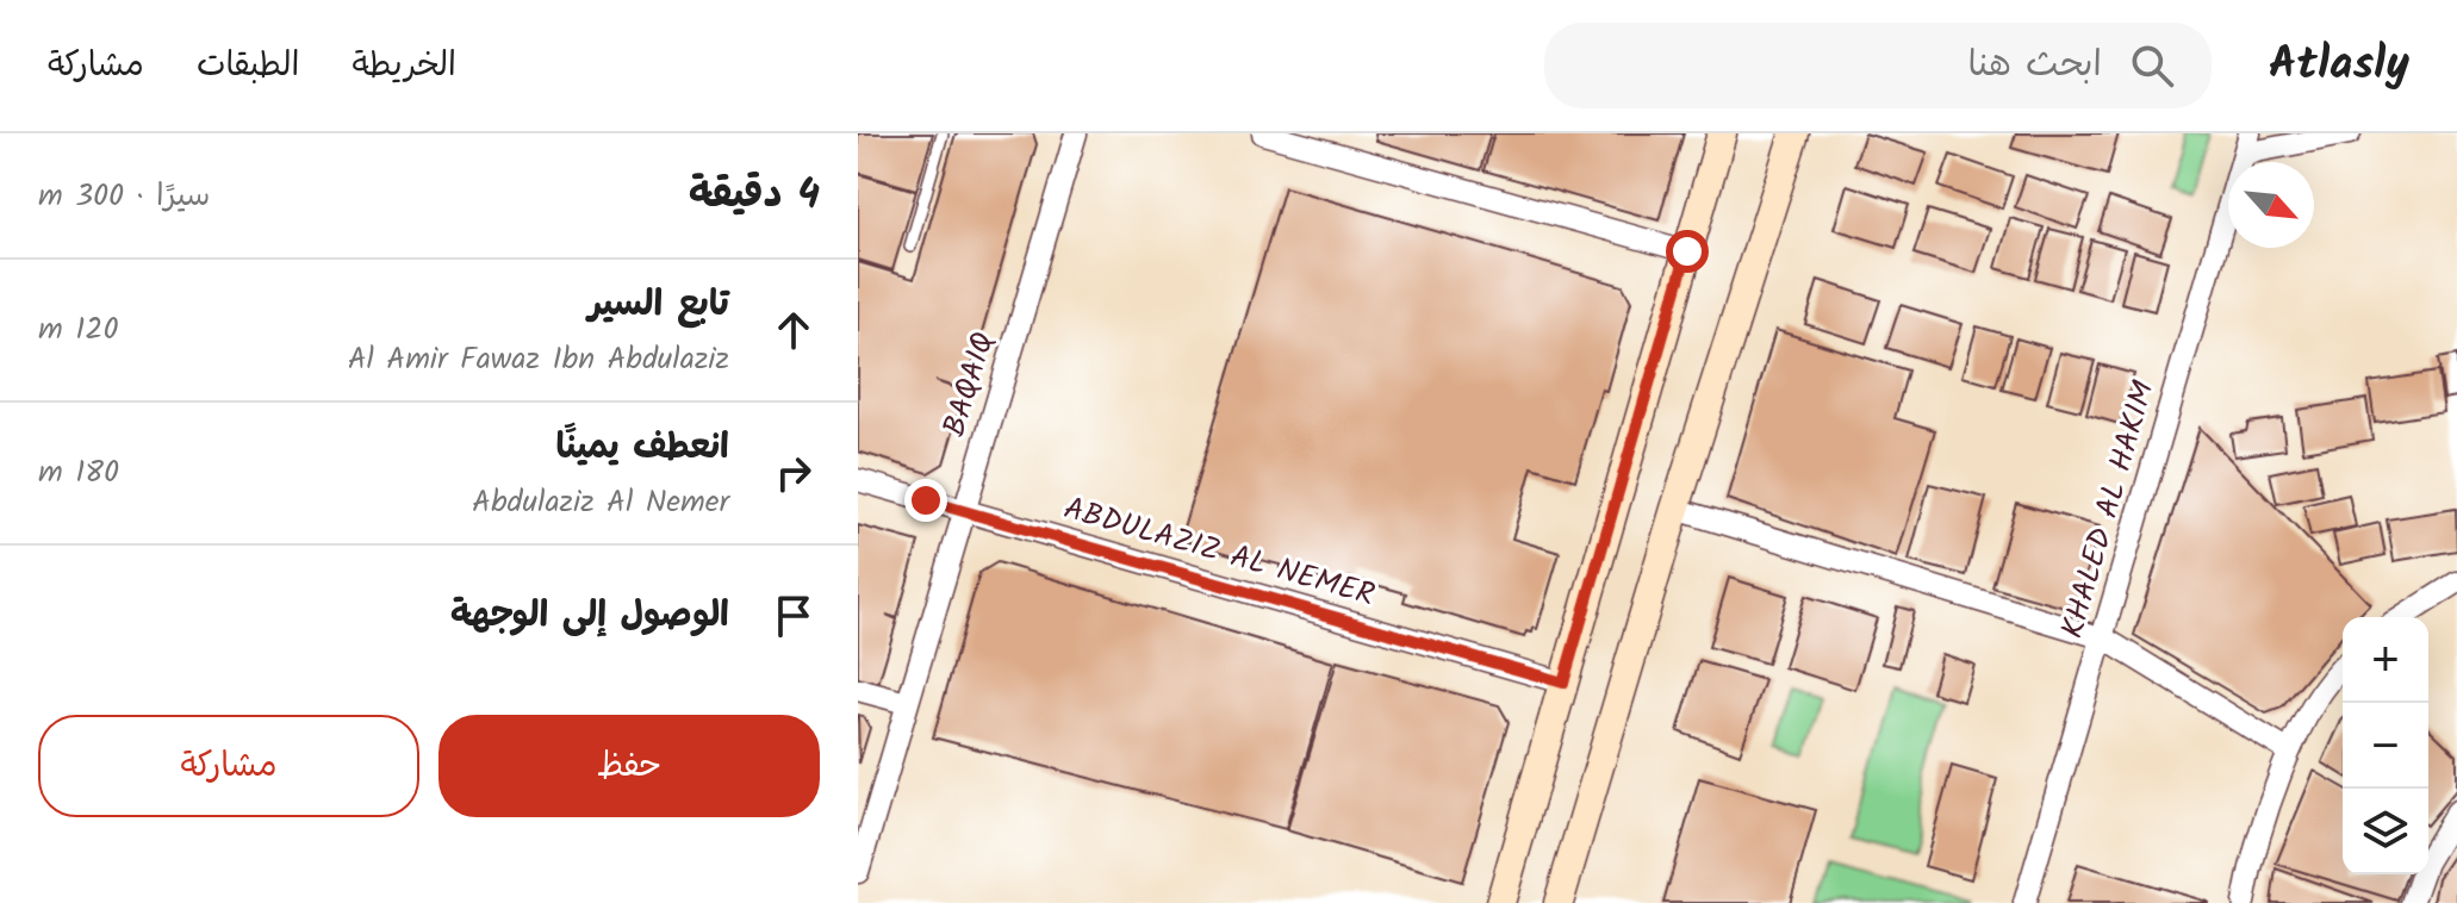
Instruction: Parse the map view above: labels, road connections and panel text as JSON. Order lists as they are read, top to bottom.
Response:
{
  "streets": {
    "street": ["BAQAIQ", "KHALED AL HAKIM", "ABDULAZIZ AL NEMER"]
  },
  "crossings": [
    ["BAQAIQ", "ABDULAZIZ AL NEMER"]
  ],
  "north": "bottom right",
  "page": {
    "header": "Atlasly",
    "search": "ابحث هنا",
    "nav": ["الخريطة", "الطبقات", "مشاركة"],
    "heading": ["4 دقيقة", "سيرًا · 300 m"],
    "list": [
      ["تابع السير", "Al Amir Fawaz Ibn Abdulaziz", "120 m"],
      ["انعطف يمينًا", "Abdulaziz Al Nemer", "180 m"],
      "الوصول إلى الوجهة"
    ],
    "map_buttons": ["+", "−"],
    "buttons": ["حفظ", "مشاركة"]
  }
}
